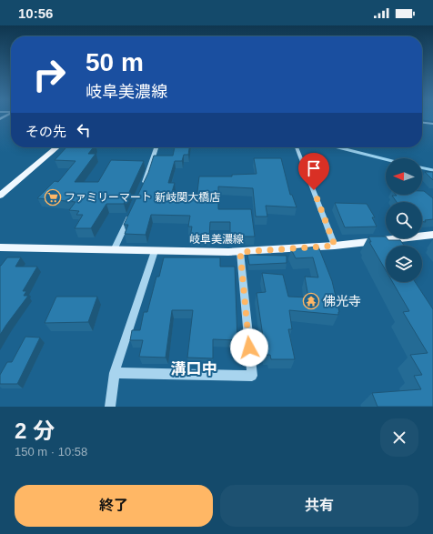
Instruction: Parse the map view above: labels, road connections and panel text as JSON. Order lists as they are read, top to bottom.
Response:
{
  "streets": {
    "main road": ["岐阜美濃線"]
  },
  "districts": ["溝口中"],
  "places": {
    "supermarket": ["ファミリーマート 新岐関大橋店"],
    "temple": ["佛光寺"]
  },
  "north": "left",
  "page": {
    "status": "10:56",
    "turn": ["50 m", "岐阜美濃線"],
    "then": "その先",
    "heading": ["2 分", "150 m · 10:58"],
    "buttons": ["終了", "共有"]
  }
}
